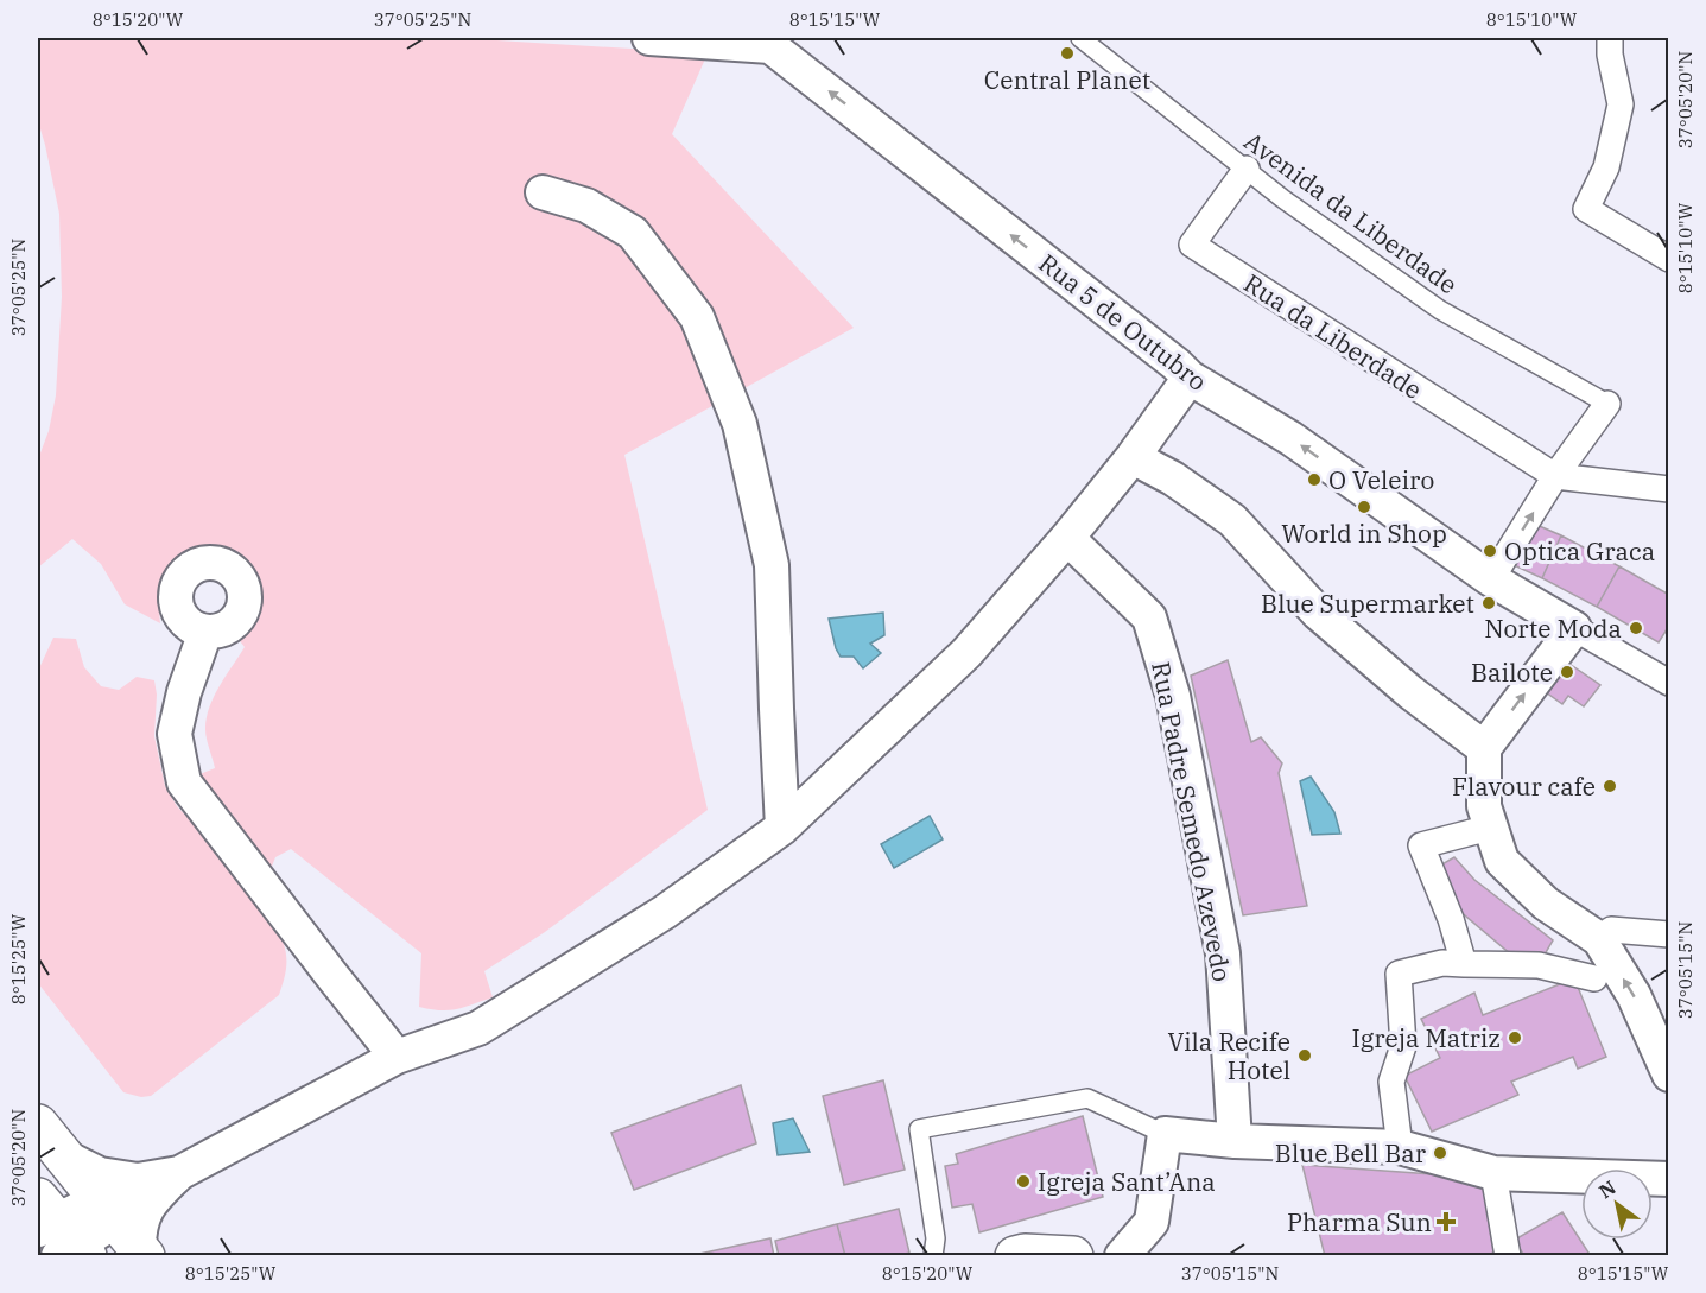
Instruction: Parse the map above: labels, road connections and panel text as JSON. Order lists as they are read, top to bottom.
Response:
{
  "streets": {
    "street": ["Rua 5 de Outubro", "Rua da Liberdade", "Rua Padre Semedo Azevedo"],
    "lane": ["Avenida da Liberdade"]
  },
  "crossings": [
    ["Avenida da Liberdade", "Rua da Liberdade"]
  ],
  "places": {
    "other": [
      "Central Planet",
      "O Veleiro",
      "World in Shop",
      "Optica Graca",
      "Blue Supermarket",
      "Norte Moda",
      "Bailote",
      "Flavour cafe",
      "Igreja Matriz",
      "Vila Recife Hotel",
      "Blue Bell Bar",
      "Igreja Sant’Ana"
    ],
    "health": ["Pharma Sun"]
  },
  "north": "top left",
  "coordinates": [
    "8°15'20\"W",
    "37°05'25\"N",
    "8°15'15\"W",
    "8°15'10\"W",
    "37°05'20\"N",
    "8°15'25\"W",
    "37°05'15\"N"
  ]
}
